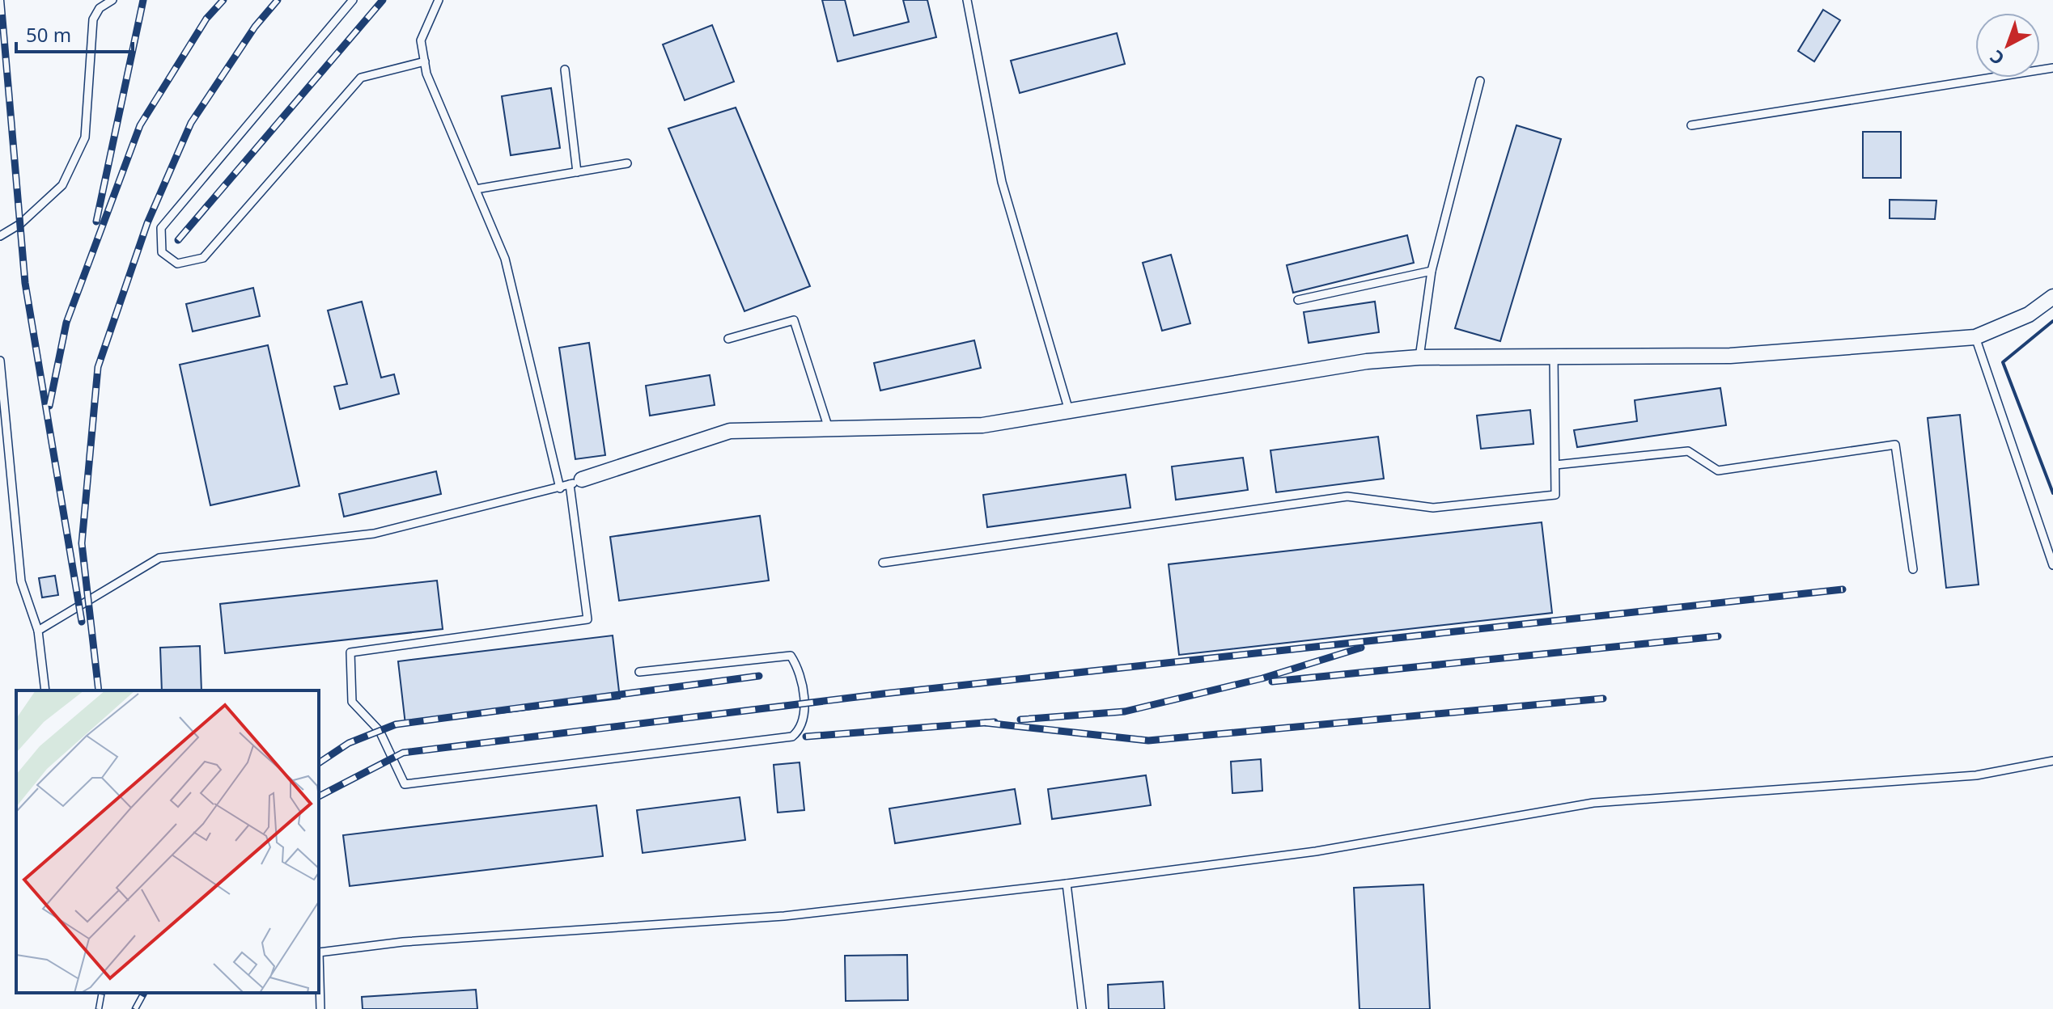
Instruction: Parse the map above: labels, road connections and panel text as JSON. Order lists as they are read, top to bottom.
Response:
{
  "scale_bar": "50 m",
  "north": "bottom left"
}
